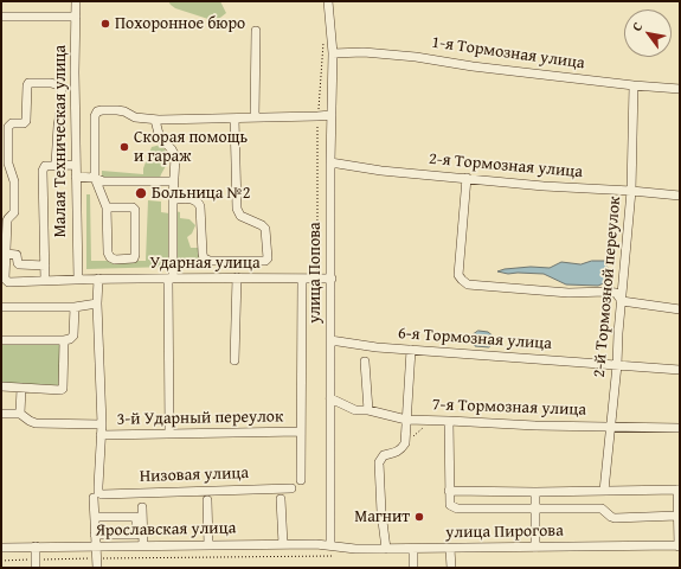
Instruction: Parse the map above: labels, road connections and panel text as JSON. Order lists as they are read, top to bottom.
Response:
{
  "streets": {
    "street": [
      "1-я Тормозная улица",
      "Малая Техническая улица",
      "2-я Тормозная улица",
      "Ударная улица",
      "улица Попова",
      "2-й Тормозной переулок",
      "6-я Тормозная улица",
      "7-я Тормозная улица",
      "3-й Ударный переулок",
      "Низовая улица",
      "Ярославская улица",
      "улица Пирогова"
    ]
  },
  "crossings": [
    ["1-я Тормозная улица", "улица Попова"],
    ["1-я Тормозная улица", "2-й Тормозной переулок"],
    ["Малая Техническая улица", "Ударная улица"],
    ["2-я Тормозная улица", "улица Попова"],
    ["2-я Тормозная улица", "2-й Тормозной переулок"],
    ["Ударная улица", "улица Попова"],
    ["улица Попова", "6-я Тормозная улица"],
    ["улица Попова", "7-я Тормозная улица"],
    ["улица Попова", "3-й Ударный переулок"],
    ["улица Попова", "Ярославская улица"],
    ["улица Попова", "улица Пирогова"],
    ["2-й Тормозной переулок", "6-я Тормозная улица"],
    ["2-й Тормозной переулок", "7-я Тормозная улица"],
    ["Ярославская улица", "улица Пирогова"]
  ],
  "places": [
    "Похоронное бюро",
    "Скорая помощь и гараж",
    "Больница №2",
    "Магнит"
  ],
  "north": "top left"
}
